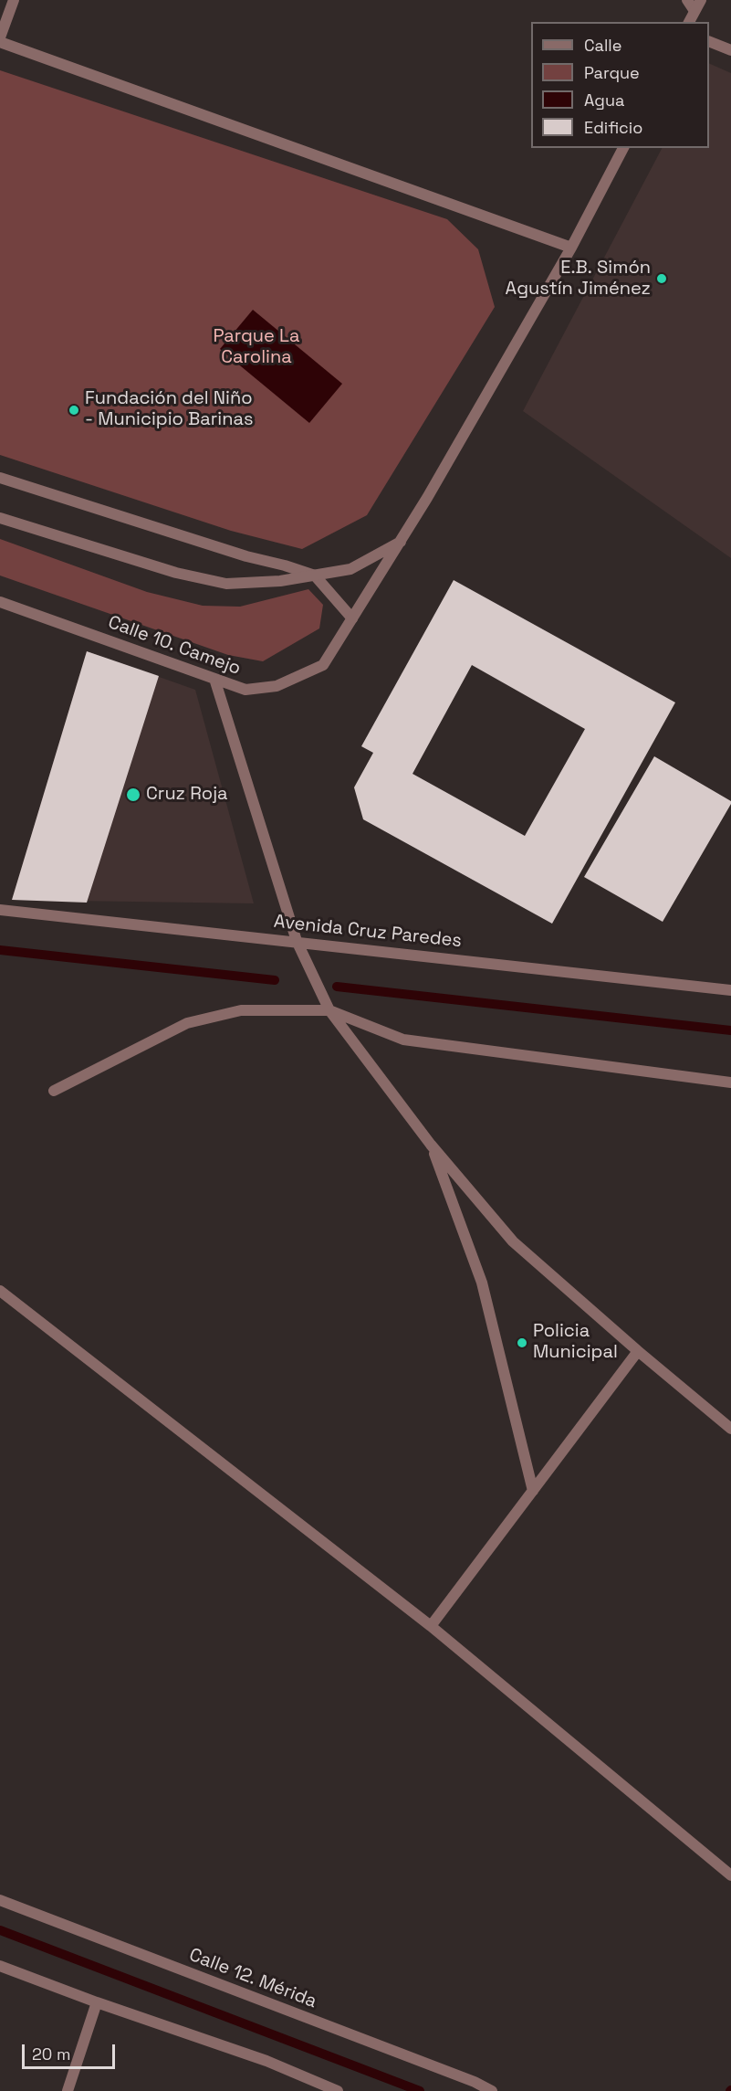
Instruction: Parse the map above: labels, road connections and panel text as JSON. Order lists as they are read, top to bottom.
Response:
{
  "streets": {
    "street": ["Calle 10. Camejo", "Avenida Cruz Paredes", "Calle 12. Mérida"]
  },
  "parks": ["Parque La Carolina"],
  "places": [
    "E.B. Simón Agustín Jiménez",
    "Fundación del Niño - Municipio Barinas",
    "Cruz Roja",
    "Policia Municipal"
  ],
  "legend": [
    "Calle",
    "Parque",
    "Agua",
    "Edificio"
  ],
  "scale_bar": "20 m"
}
